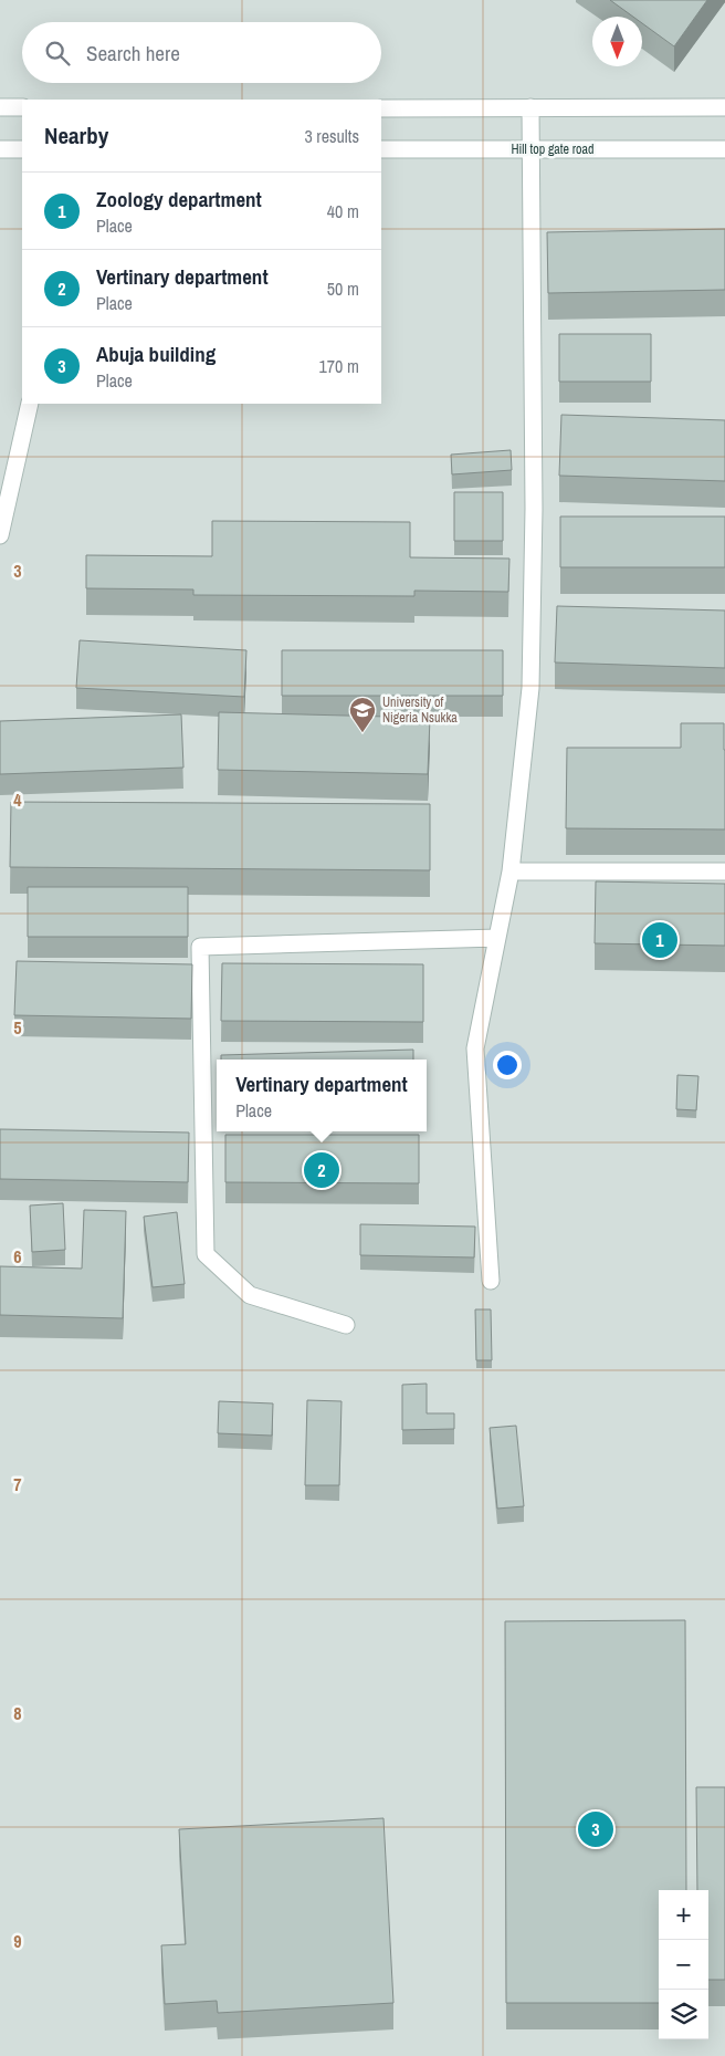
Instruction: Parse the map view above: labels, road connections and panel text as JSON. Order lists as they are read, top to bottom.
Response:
{
  "streets": {
    "street": ["Hill top gate road"]
  },
  "places": {
    "school or university": ["University of Nigeria Nsukka"]
  },
  "north": "bottom",
  "page": {
    "search": "Search here",
    "heading": ["Nearby", "3 results"],
    "list": [
      {
        "mark": "1",
        "name": "Zoology department",
        "note": "Place",
        "value": "40 m"
      },
      {
        "mark": "2",
        "name": "Vertinary department",
        "note": "Place",
        "value": "50 m"
      },
      {
        "mark": "3",
        "name": "Abuja building",
        "note": "Place",
        "value": "170 m"
      }
    ],
    "pins": ["1", "2", "3"],
    "popup": ["Vertinary department", "Place"],
    "map_buttons": ["+", "−"]
  },
  "grid": {
    "rows": [
      "3",
      "4",
      "5",
      "6",
      "7",
      "8",
      "9"
    ]
  }
}
